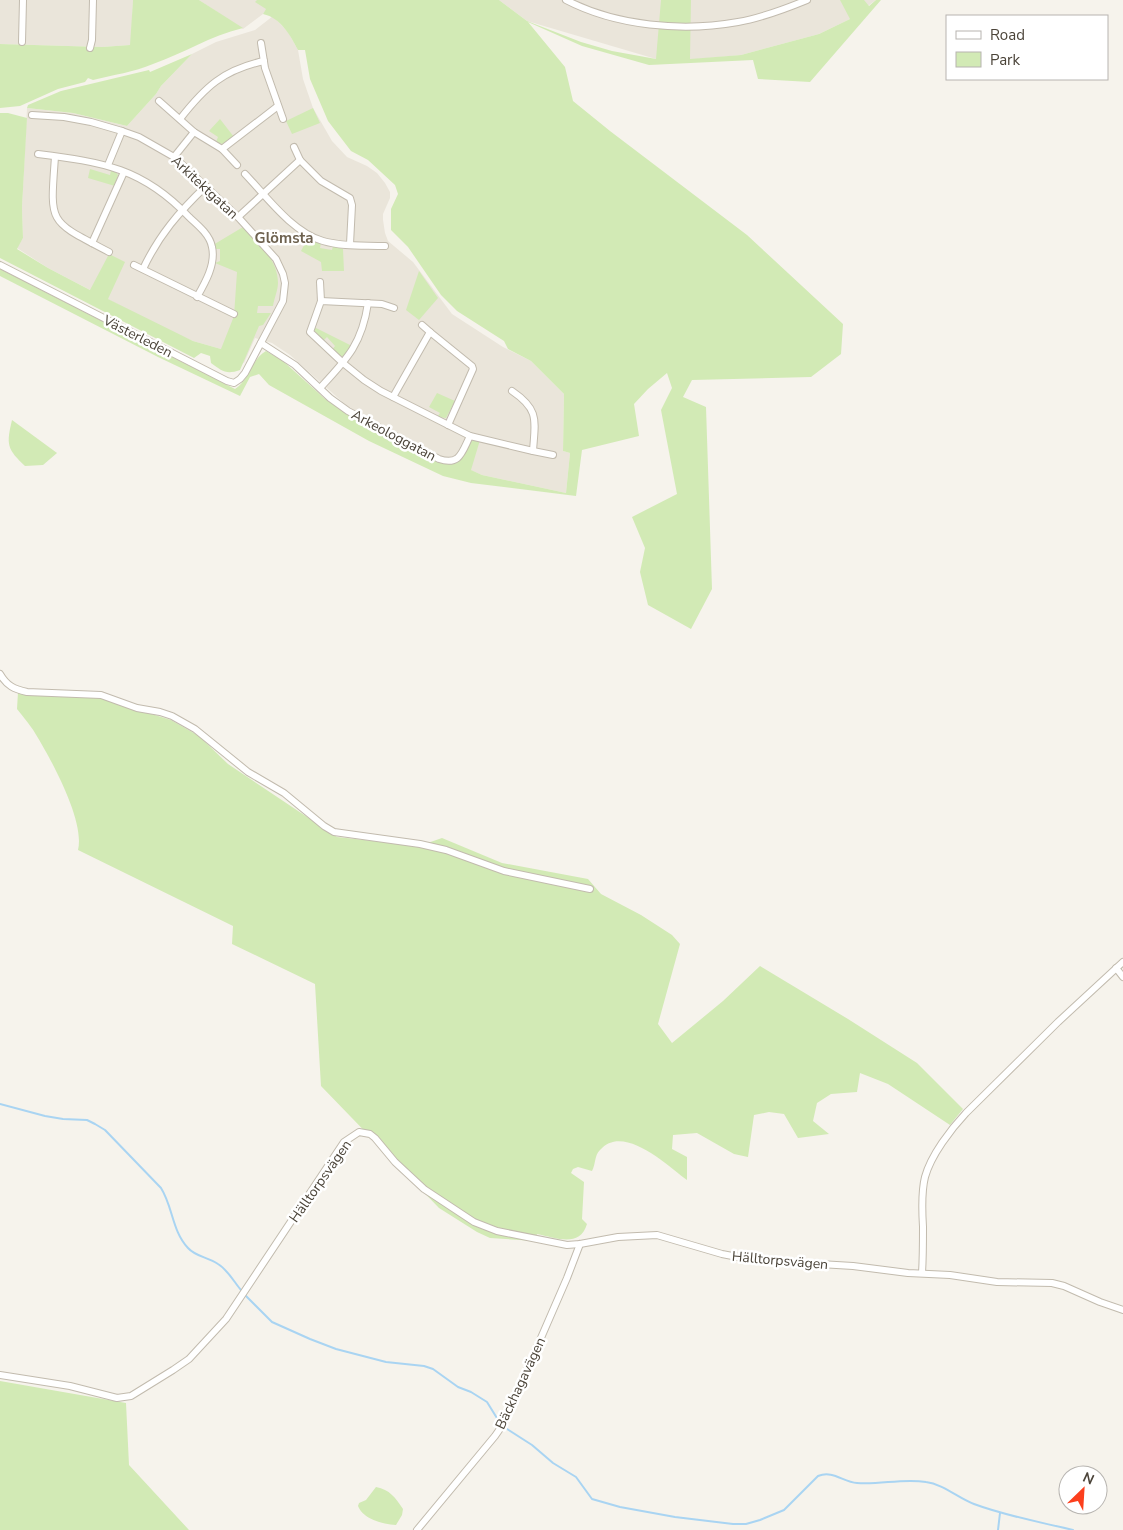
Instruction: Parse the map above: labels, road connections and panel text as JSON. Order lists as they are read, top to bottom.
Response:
{
  "streets": {
    "street": [
      "Arkitektgatan",
      "Västerleden",
      "Arkeologgatan",
      "Hälltorpsvägen",
      "Bäckhagavägen"
    ]
  },
  "crossings": [
    ["Arkitektgatan", "Västerleden"],
    ["Arkitektgatan", "Arkeologgatan"],
    ["Västerleden", "Arkeologgatan"],
    ["Hälltorpsvägen", "Bäckhagavägen"]
  ],
  "districts": ["Glömsta"],
  "legend": ["Road", "Park"],
  "north": "top right"
}
